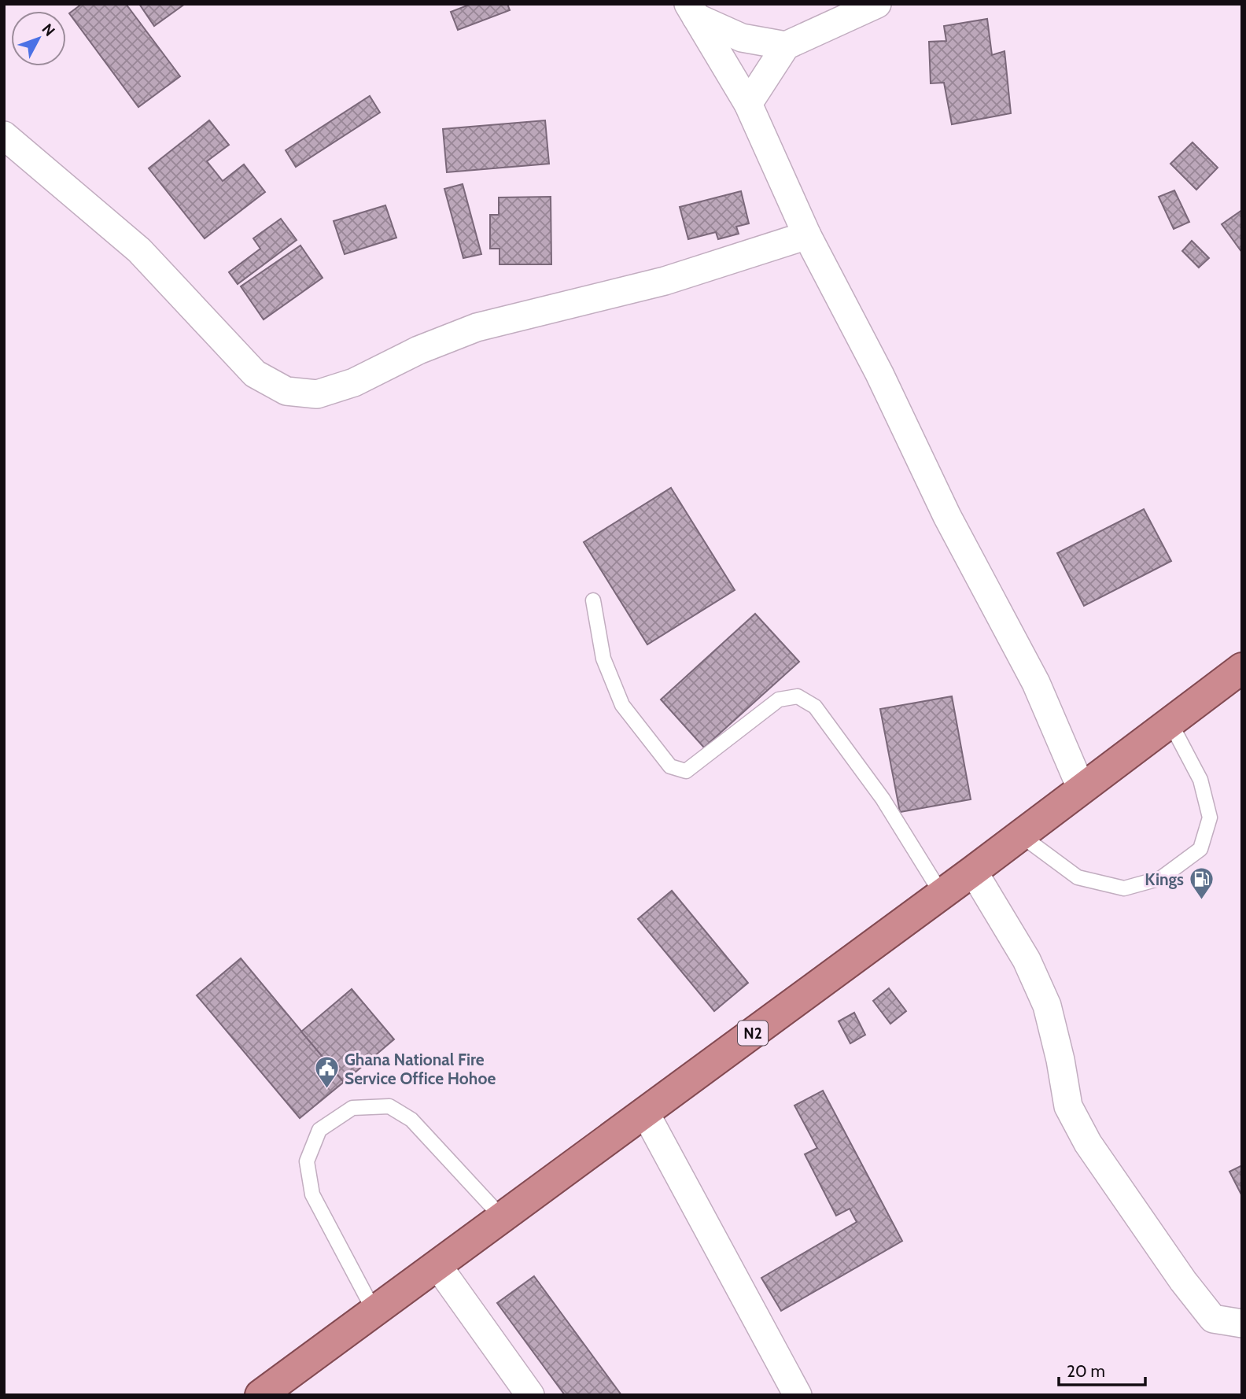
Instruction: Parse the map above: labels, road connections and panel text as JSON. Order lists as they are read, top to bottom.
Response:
{
  "streets": {
    "highway": ["N2"]
  },
  "places": {
    "fuel station": ["Kings"],
    "public building": ["Ghana National Fire Service Office Hohoe"]
  },
  "scale_bar": "20 m",
  "north": "top right"
}
